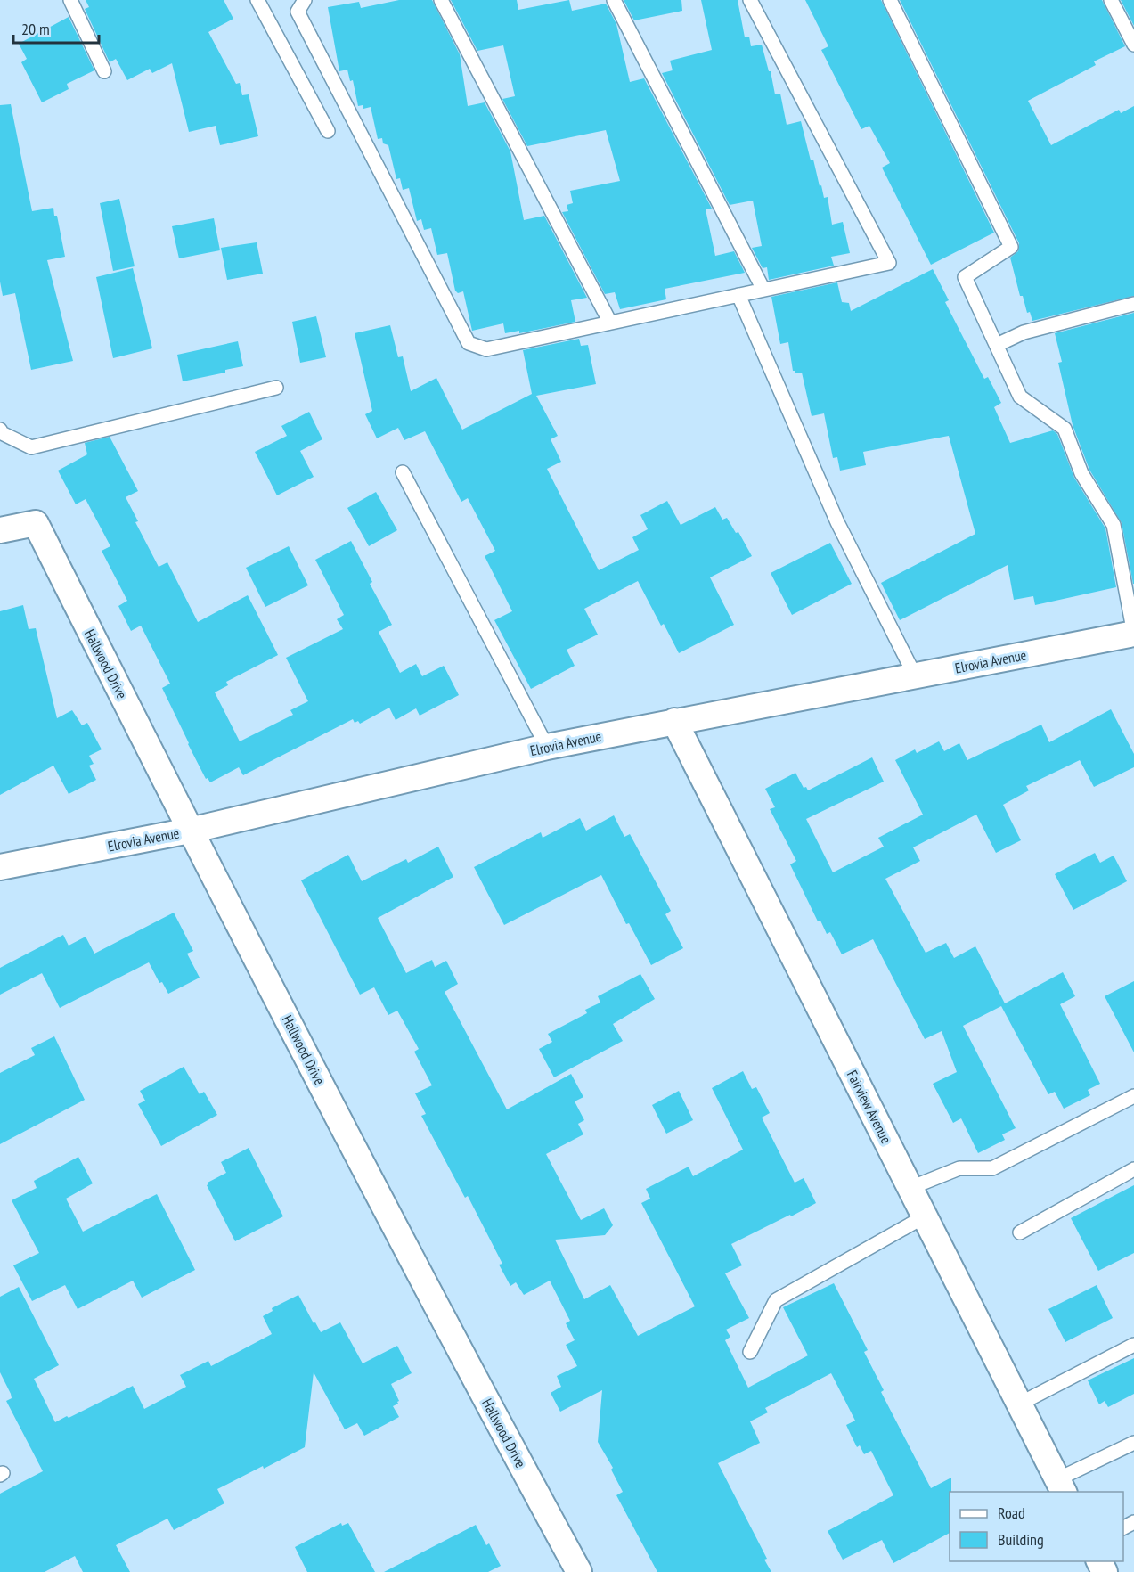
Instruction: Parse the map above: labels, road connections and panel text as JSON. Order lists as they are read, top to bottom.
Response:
{
  "streets": {
    "street": ["Elrovia Avenue", "Hallwood Drive", "Fairview Avenue"]
  },
  "crossings": [
    ["Elrovia Avenue", "Hallwood Drive"],
    ["Elrovia Avenue", "Fairview Avenue"]
  ],
  "legend": ["Road", "Building"],
  "scale_bar": "20 m"
}
